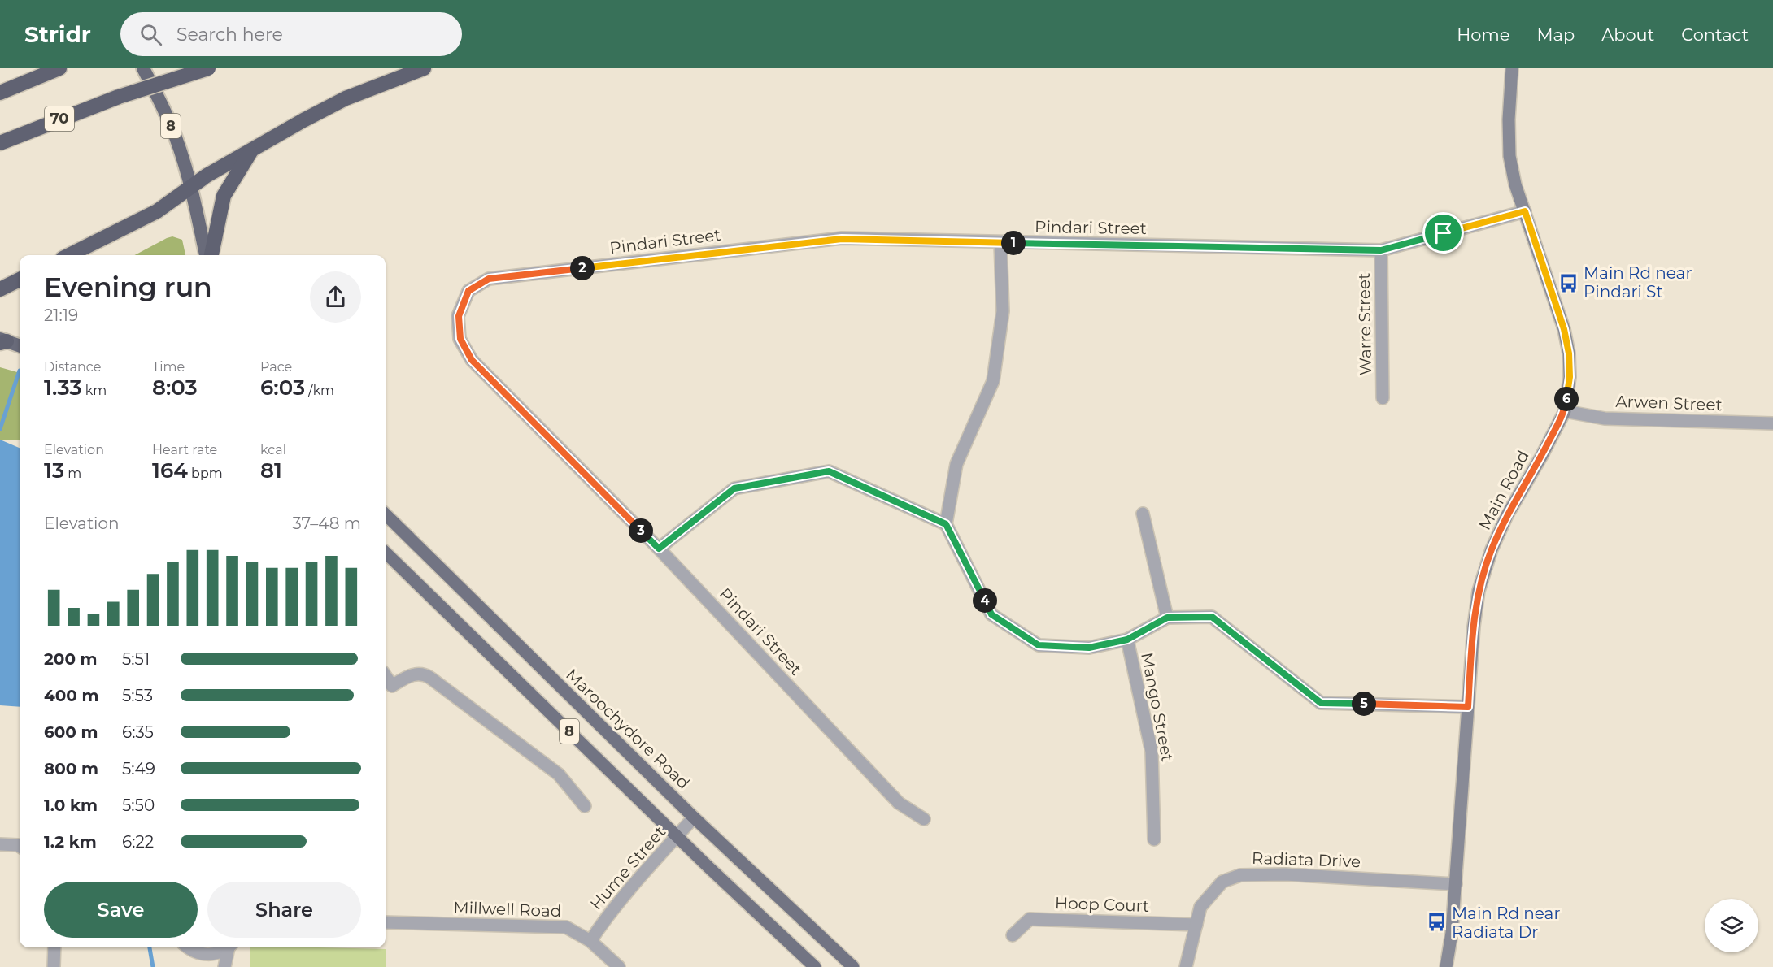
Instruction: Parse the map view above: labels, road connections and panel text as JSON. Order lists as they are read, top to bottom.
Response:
{
  "streets": {
    "highway": ["70", "8"],
    "main road": ["Main Road", "Maroochydore Road"],
    "street": [
      "Pindari Street",
      "Warre Street",
      "Arwen Street",
      "Mango Street",
      "Radiata Drive",
      "Hume Street",
      "Hoop Court",
      "Millwell Road"
    ]
  },
  "crossings": [
    ["8", "Hume Street"],
    ["Pindari Street", "Warre Street"],
    ["Pindari Street", "Main Road"],
    ["Arwen Street", "Main Road"],
    ["Main Road", "Radiata Drive"],
    ["Maroochydore Road", "Hume Street"],
    ["Radiata Drive", "Hoop Court"],
    ["Hume Street", "Millwell Road"]
  ],
  "places": {
    "bus stop": ["Main Rd near Pindari St", "Main Rd near Radiata Dr"]
  },
  "page": {
    "header": "Stridr",
    "search": "Search here",
    "nav": [
      "Home",
      "Map",
      "About",
      "Contact"
    ],
    "pins": [
      "1",
      "2",
      "6",
      "3",
      "4",
      "5"
    ],
    "heading": ["Evening run", "21:19"],
    "stats": [
      ["Distance", "1.33 km"],
      ["Time", "8:03"],
      ["Pace", "6:03 /km"],
      ["Elevation", "13 m"],
      ["Heart rate", "164 bpm"],
      ["kcal", "81"]
    ],
    "chart": ["Elevation", "37–48 m"],
    "list": [
      {
        "name": "200 m",
        "note": "5:51"
      },
      {
        "name": "400 m",
        "note": "5:53"
      },
      {
        "name": "600 m",
        "note": "6:35"
      },
      {
        "name": "800 m",
        "note": "5:49"
      },
      {
        "name": "1.0 km",
        "note": "5:50"
      },
      {
        "name": "1.2 km",
        "note": "6:22"
      }
    ],
    "buttons": ["Save", "Share"]
  }
}
